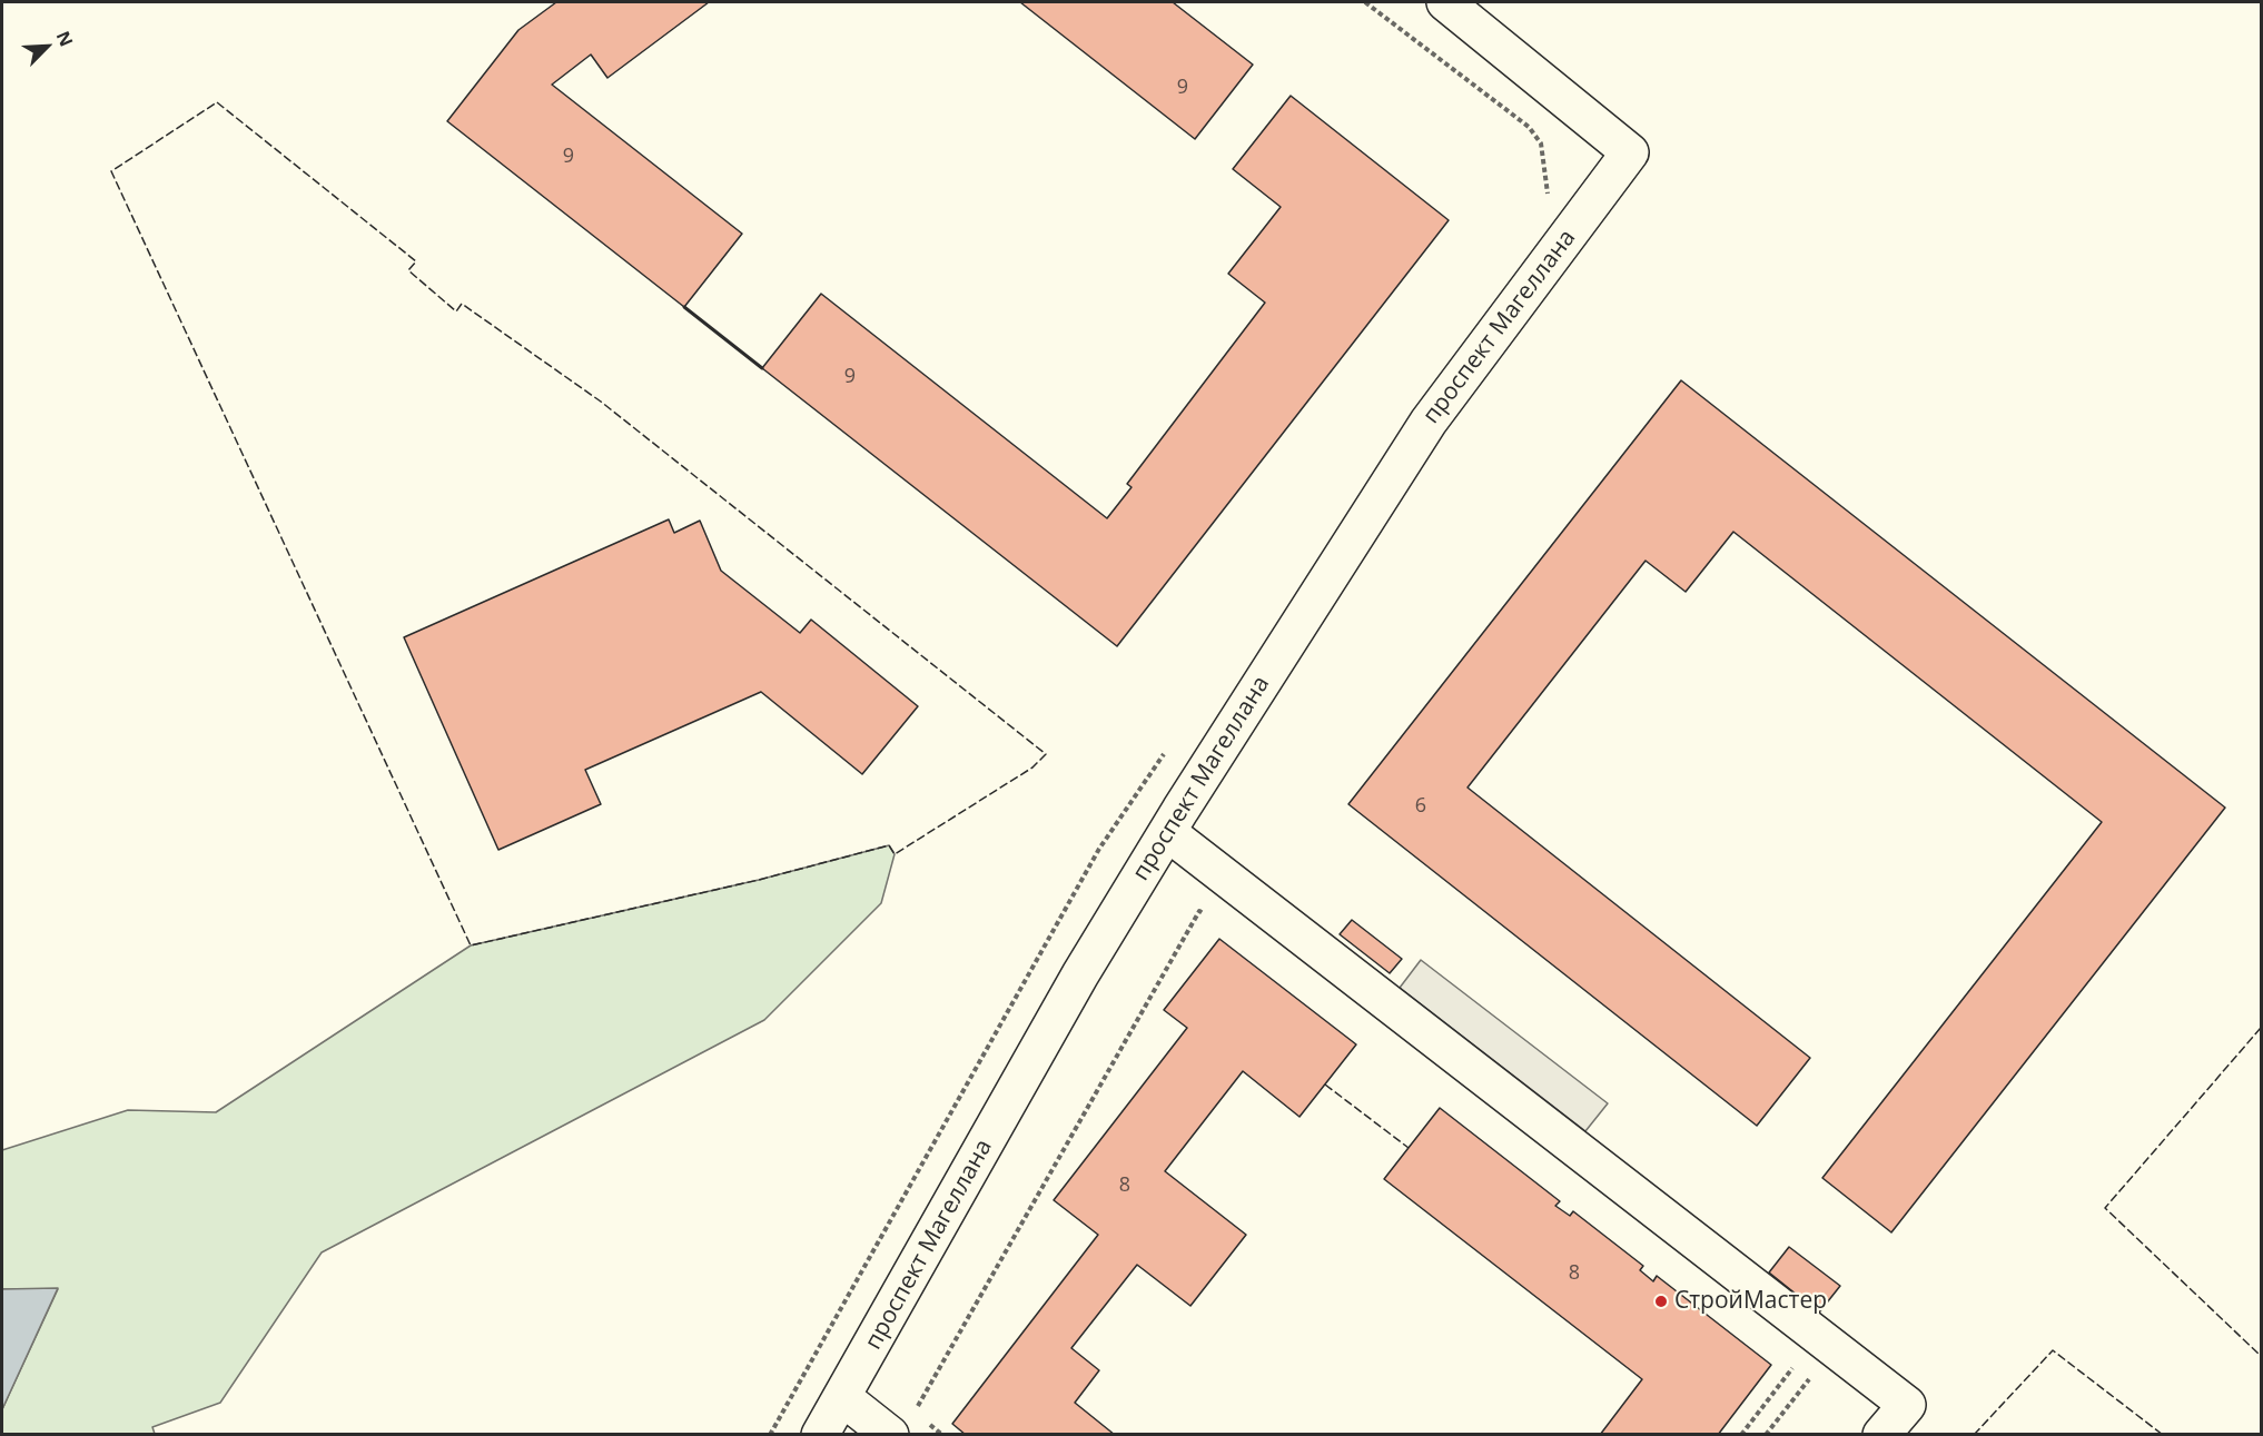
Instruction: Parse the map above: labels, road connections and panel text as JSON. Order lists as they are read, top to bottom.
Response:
{
  "streets": {
    "street": ["проспект Магеллана"]
  },
  "places": ["СтройМастер"],
  "house_numbers": [
    "9",
    "9",
    "9",
    "6",
    "8",
    "8"
  ],
  "north": "top right"
}
